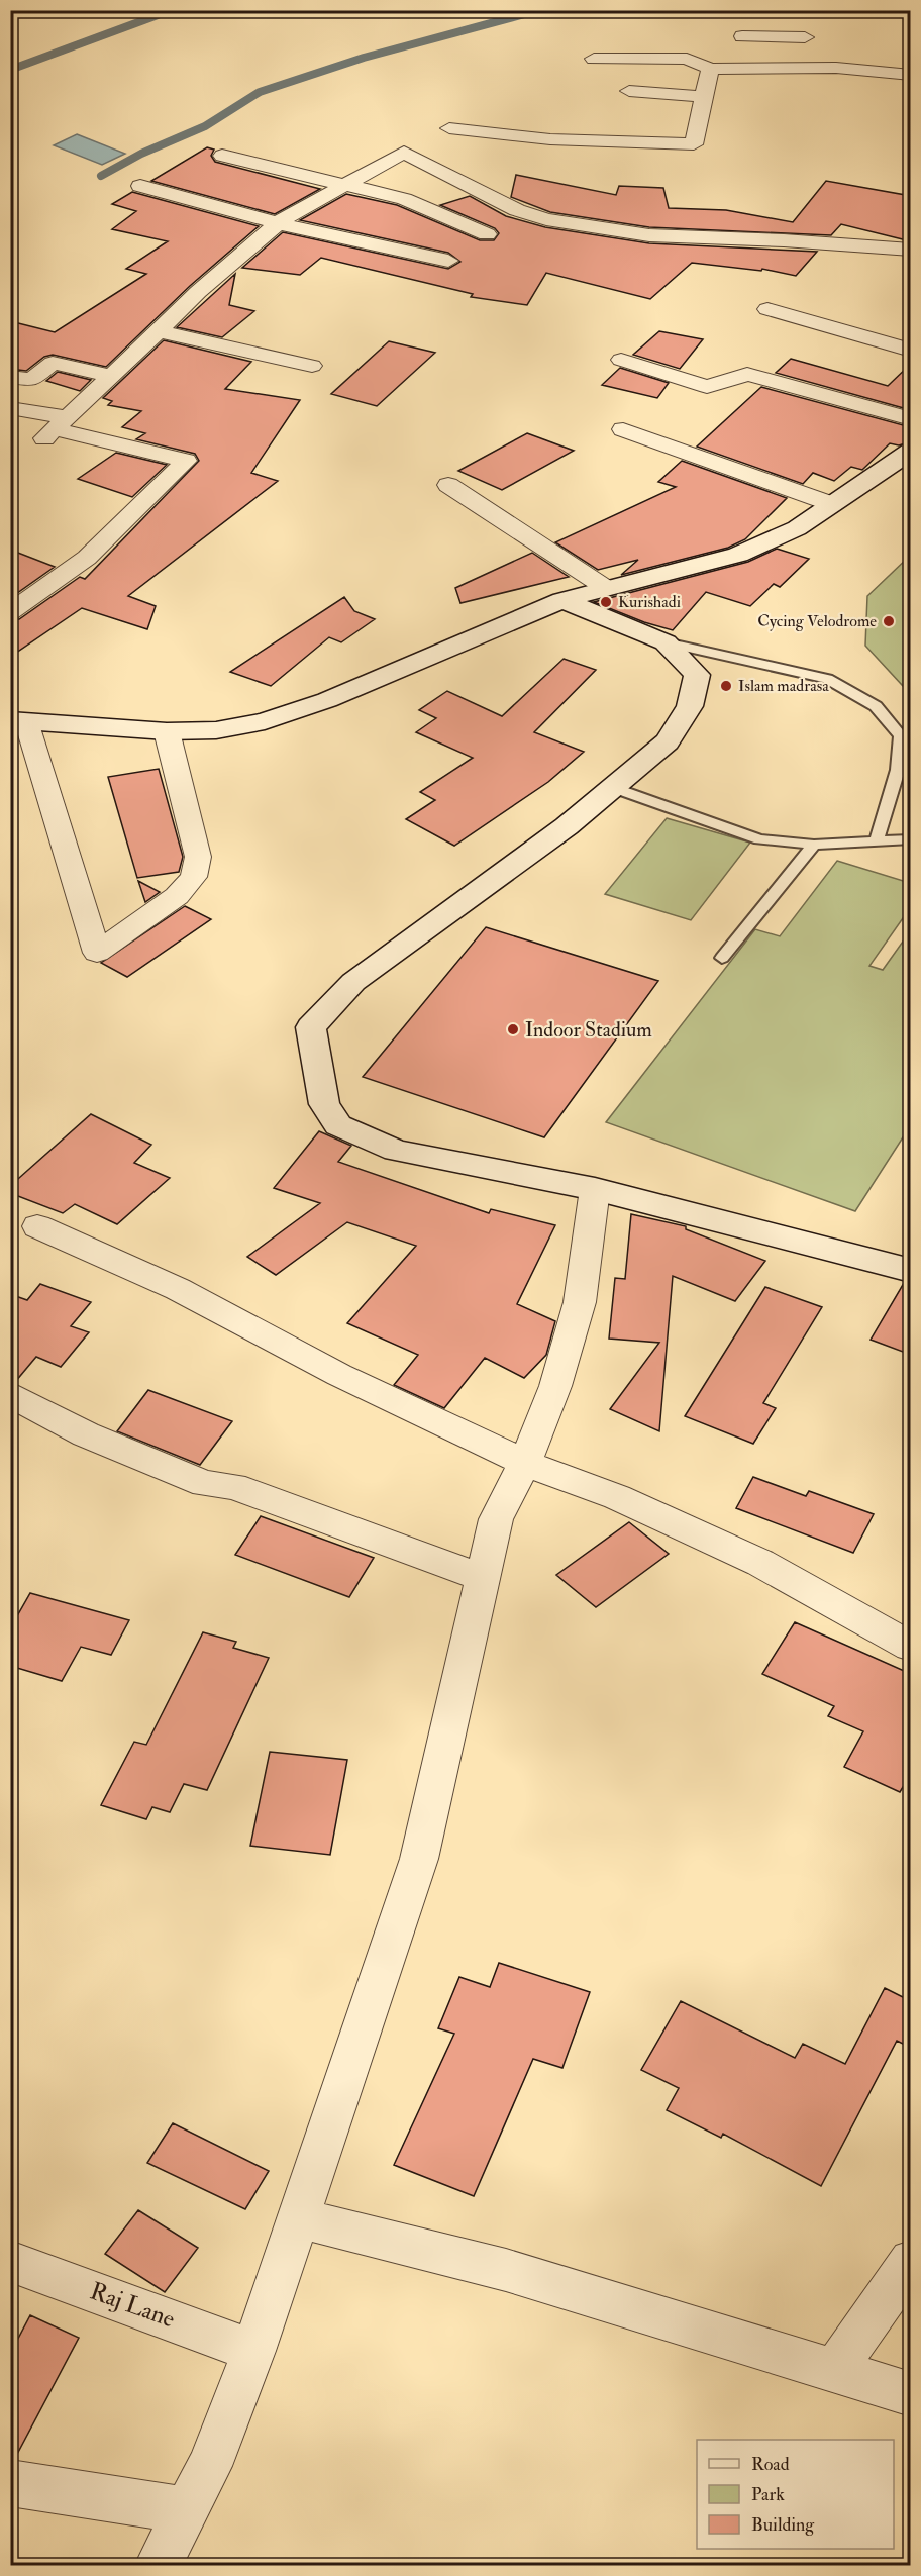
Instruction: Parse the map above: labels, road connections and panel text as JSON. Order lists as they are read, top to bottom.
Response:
{
  "streets": {
    "street": ["Raj Lane"]
  },
  "places": [
    "Kurishadi",
    "Cycing Velodrome",
    "Islam madrasa",
    "Indoor Stadium"
  ],
  "legend": ["Road", "Park", "Building"]
}
